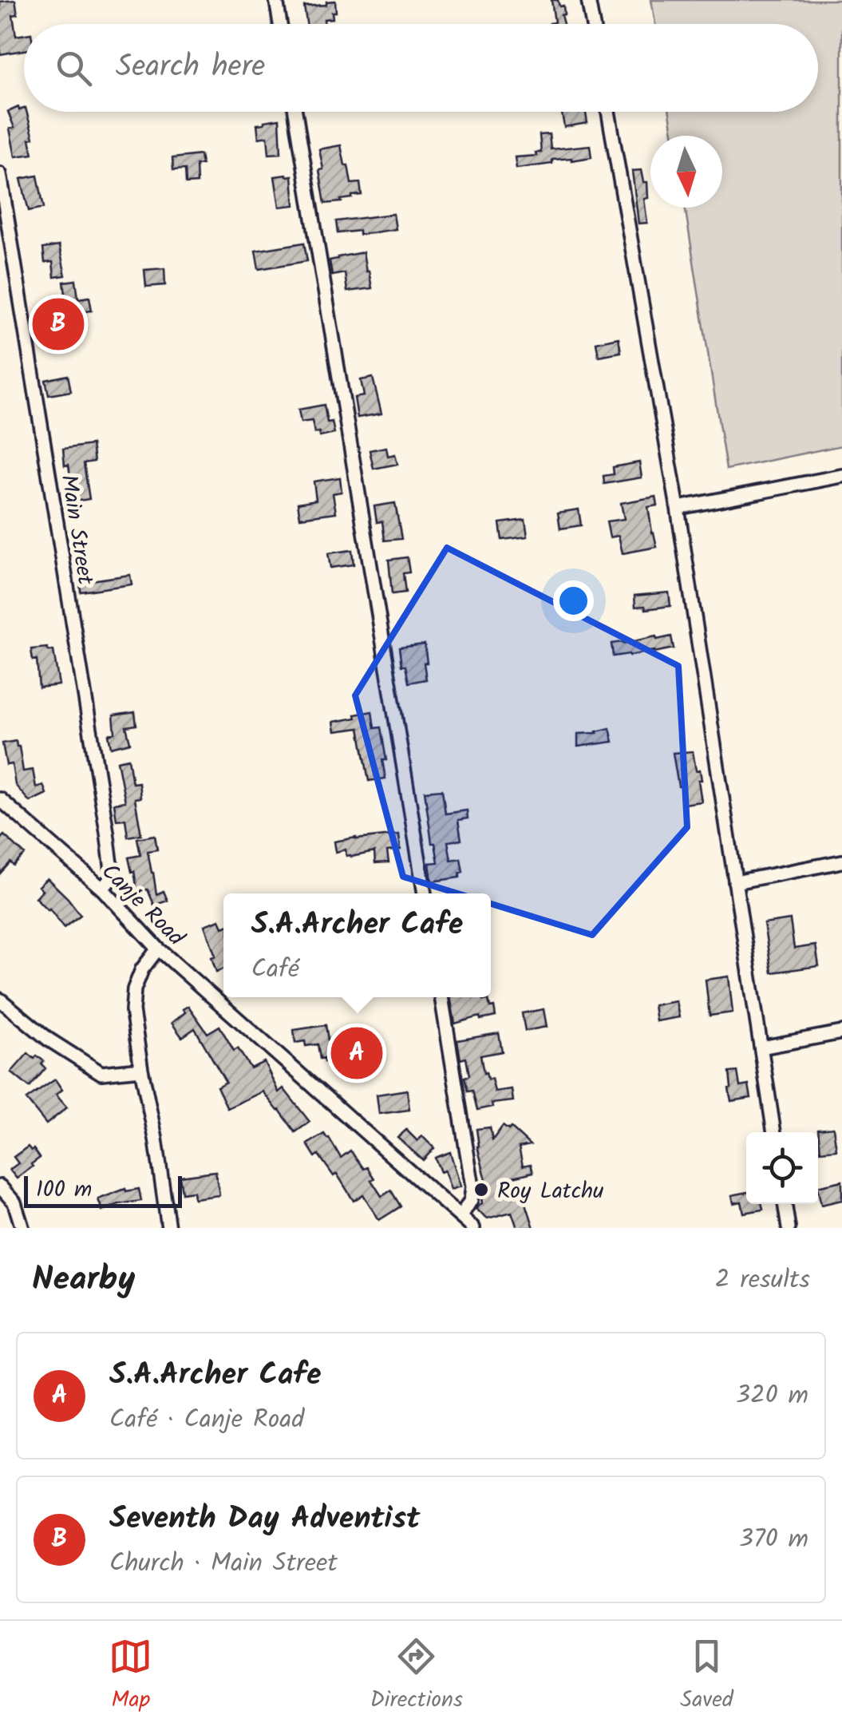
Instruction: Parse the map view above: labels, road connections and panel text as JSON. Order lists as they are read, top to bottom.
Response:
{
  "streets": {
    "street": ["Main Street", "Canje Road"]
  },
  "crossings": [
    ["Main Street", "Canje Road"]
  ],
  "places": ["Roy Latchu"],
  "scale_bar": "100 m",
  "north": "bottom",
  "page": {
    "search": "Search here",
    "pins": ["B", "A"],
    "popup": ["S.A.Archer Cafe", "Café"],
    "scale": "100 m",
    "heading": ["Nearby", "2 results"],
    "list": [
      {
        "mark": "A",
        "name": "S.A.Archer Cafe",
        "note": "Café · Canje Road",
        "value": "320 m"
      },
      {
        "mark": "B",
        "name": "Seventh Day Adventist",
        "note": "Church · Main Street",
        "value": "370 m"
      }
    ],
    "nav": ["Map", "Directions", "Saved"]
  }
}
